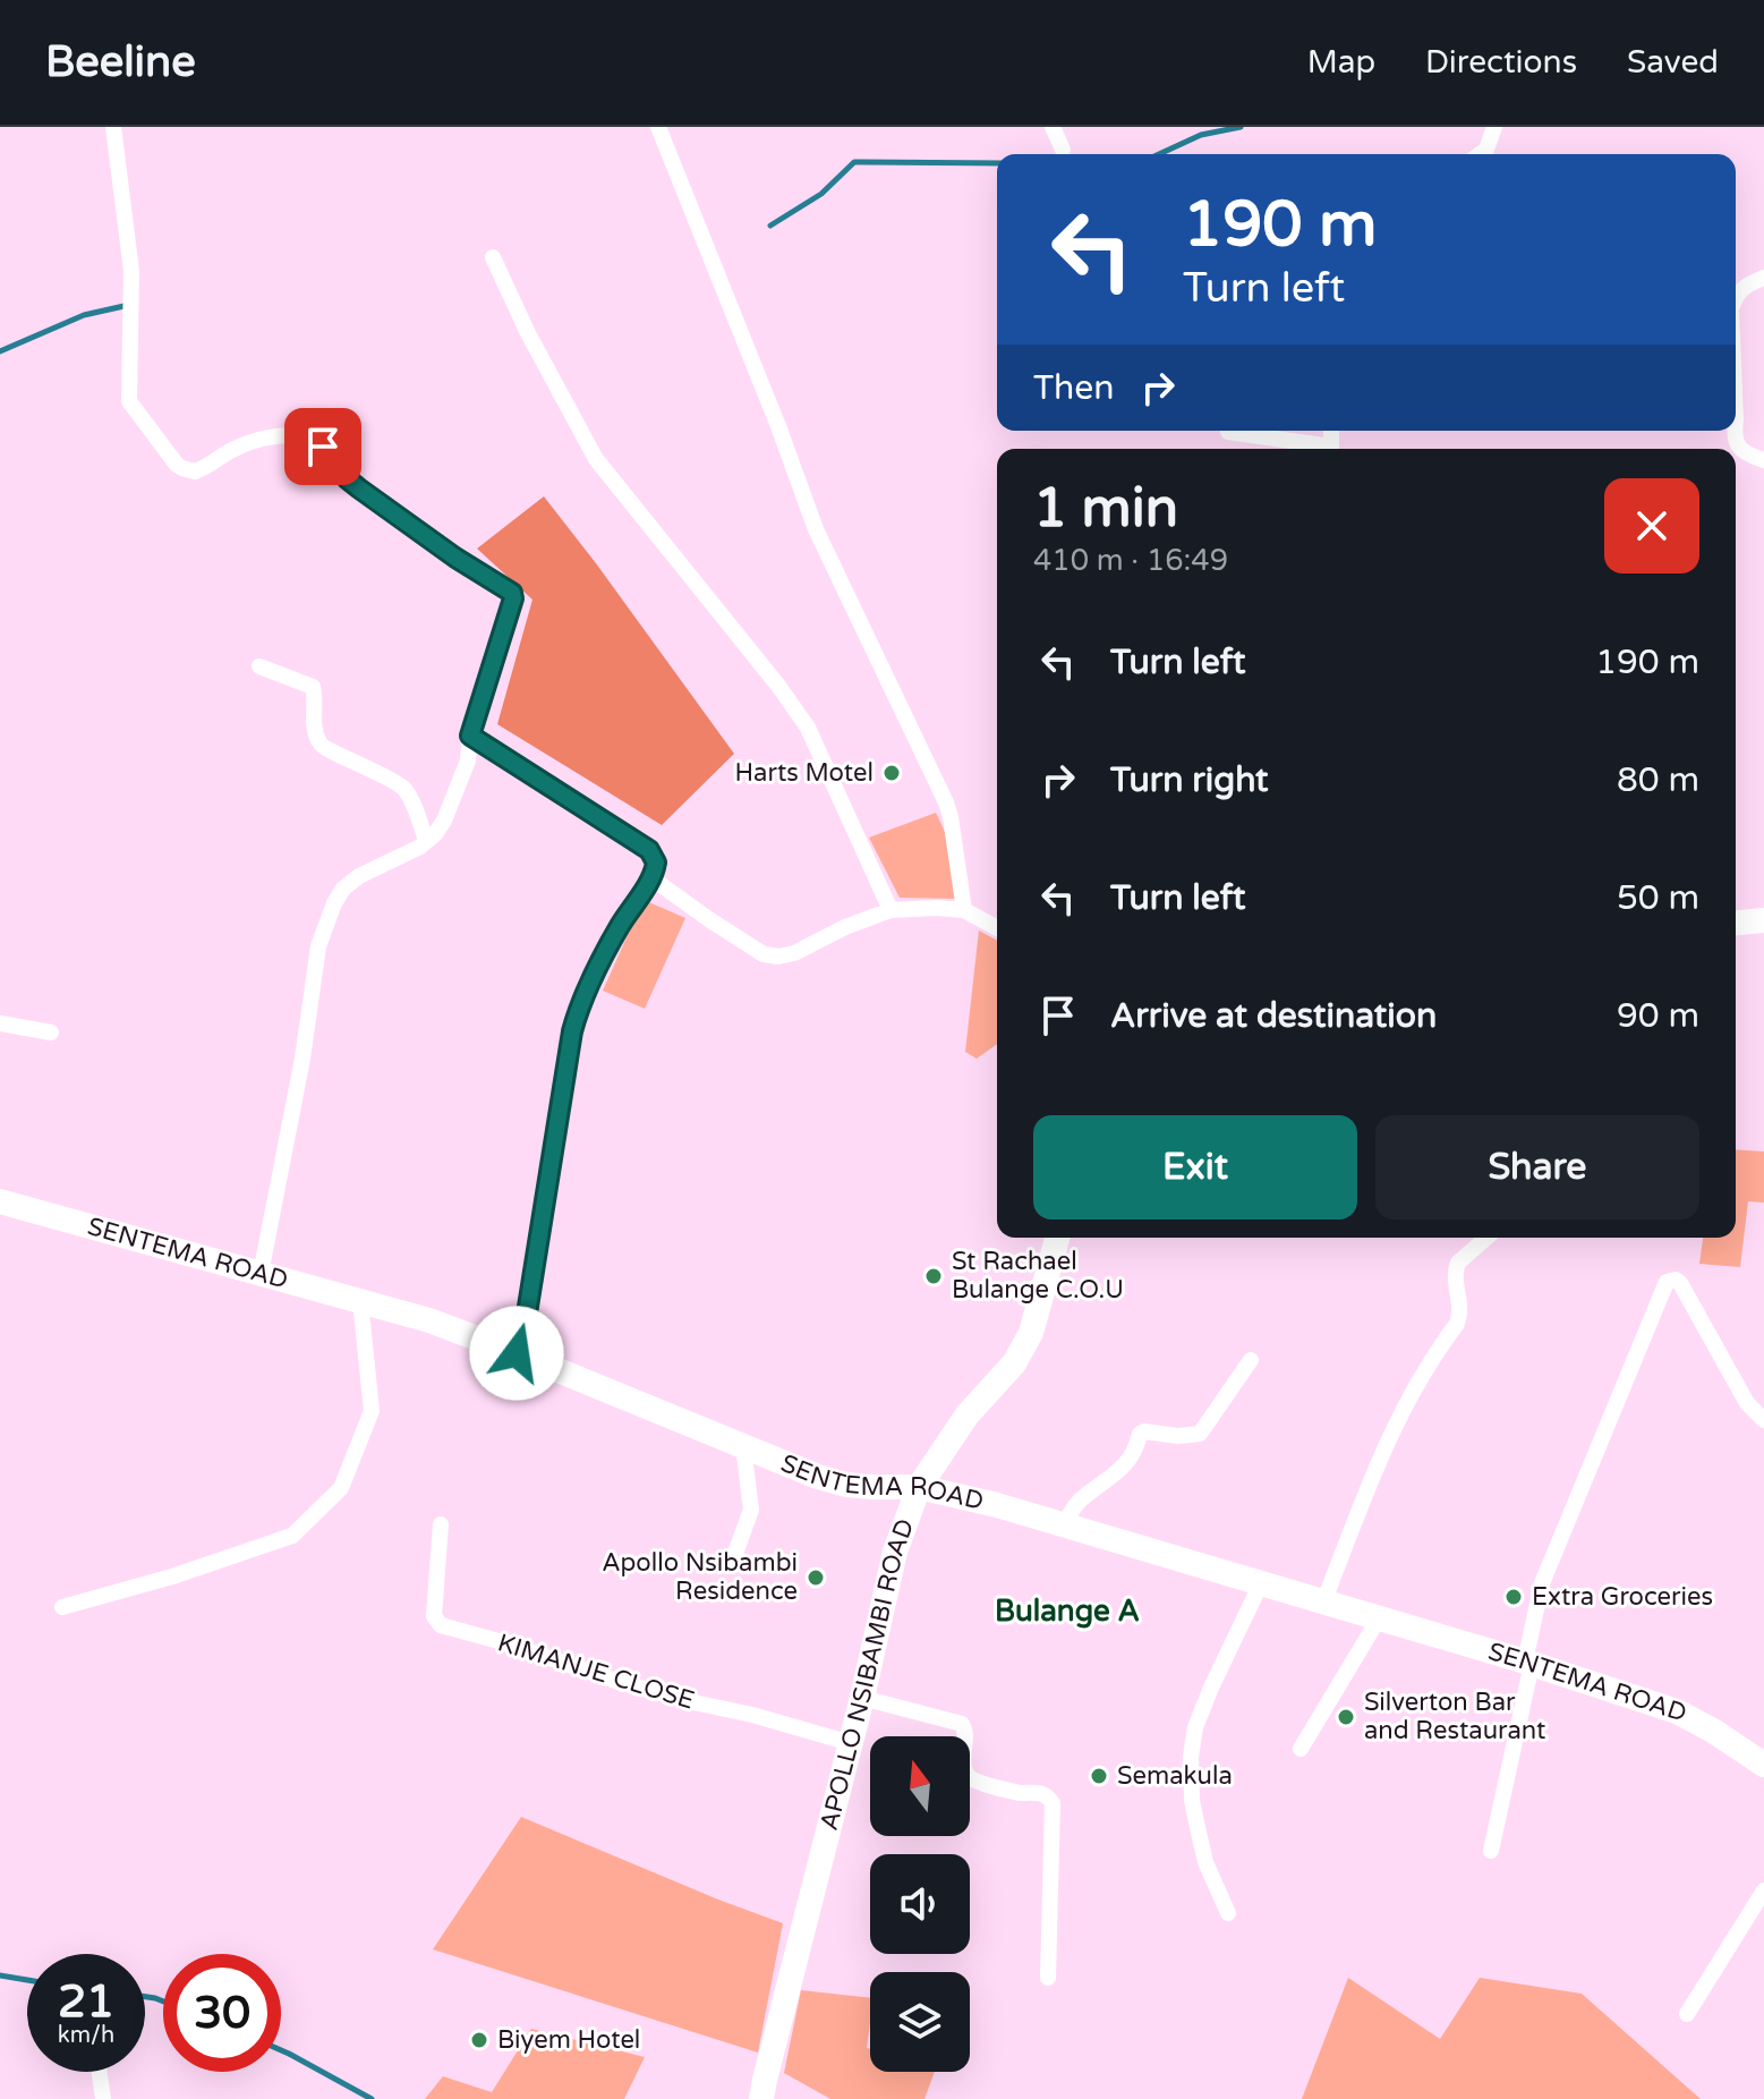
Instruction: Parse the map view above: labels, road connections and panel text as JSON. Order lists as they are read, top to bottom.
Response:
{
  "streets": {
    "main road": ["SENTEMA ROAD", "APOLLO NSIBAMBI ROAD"],
    "street": ["KIMANJE CLOSE"]
  },
  "crossings": [
    ["SENTEMA ROAD", "APOLLO NSIBAMBI ROAD"],
    ["KIMANJE CLOSE", "APOLLO NSIBAMBI ROAD"]
  ],
  "districts": ["Bulange A"],
  "places": [
    "Harts Motel",
    "St Rachael Bulange C.O.U",
    "Apollo Nsibambi Residence",
    "Extra Groceries",
    "Silverton Bar and Restaurant",
    "Semakula",
    "Biyem Hotel"
  ],
  "north": "top",
  "page": {
    "header": "Beeline",
    "nav": ["Map", "Directions", "Saved"],
    "turn": ["190 m", "Turn left"],
    "then": "Then",
    "heading": ["1 min", "410 m · 16:49"],
    "list": [
      {
        "name": "Turn left",
        "value": "190 m"
      },
      {
        "name": "Turn right",
        "value": "80 m"
      },
      {
        "name": "Turn left",
        "value": "50 m"
      },
      {
        "name": "Arrive at destination",
        "value": "90 m"
      }
    ],
    "buttons": ["Exit", "Share"],
    "speed": "21 km/h",
    "limit": "30"
  }
}
